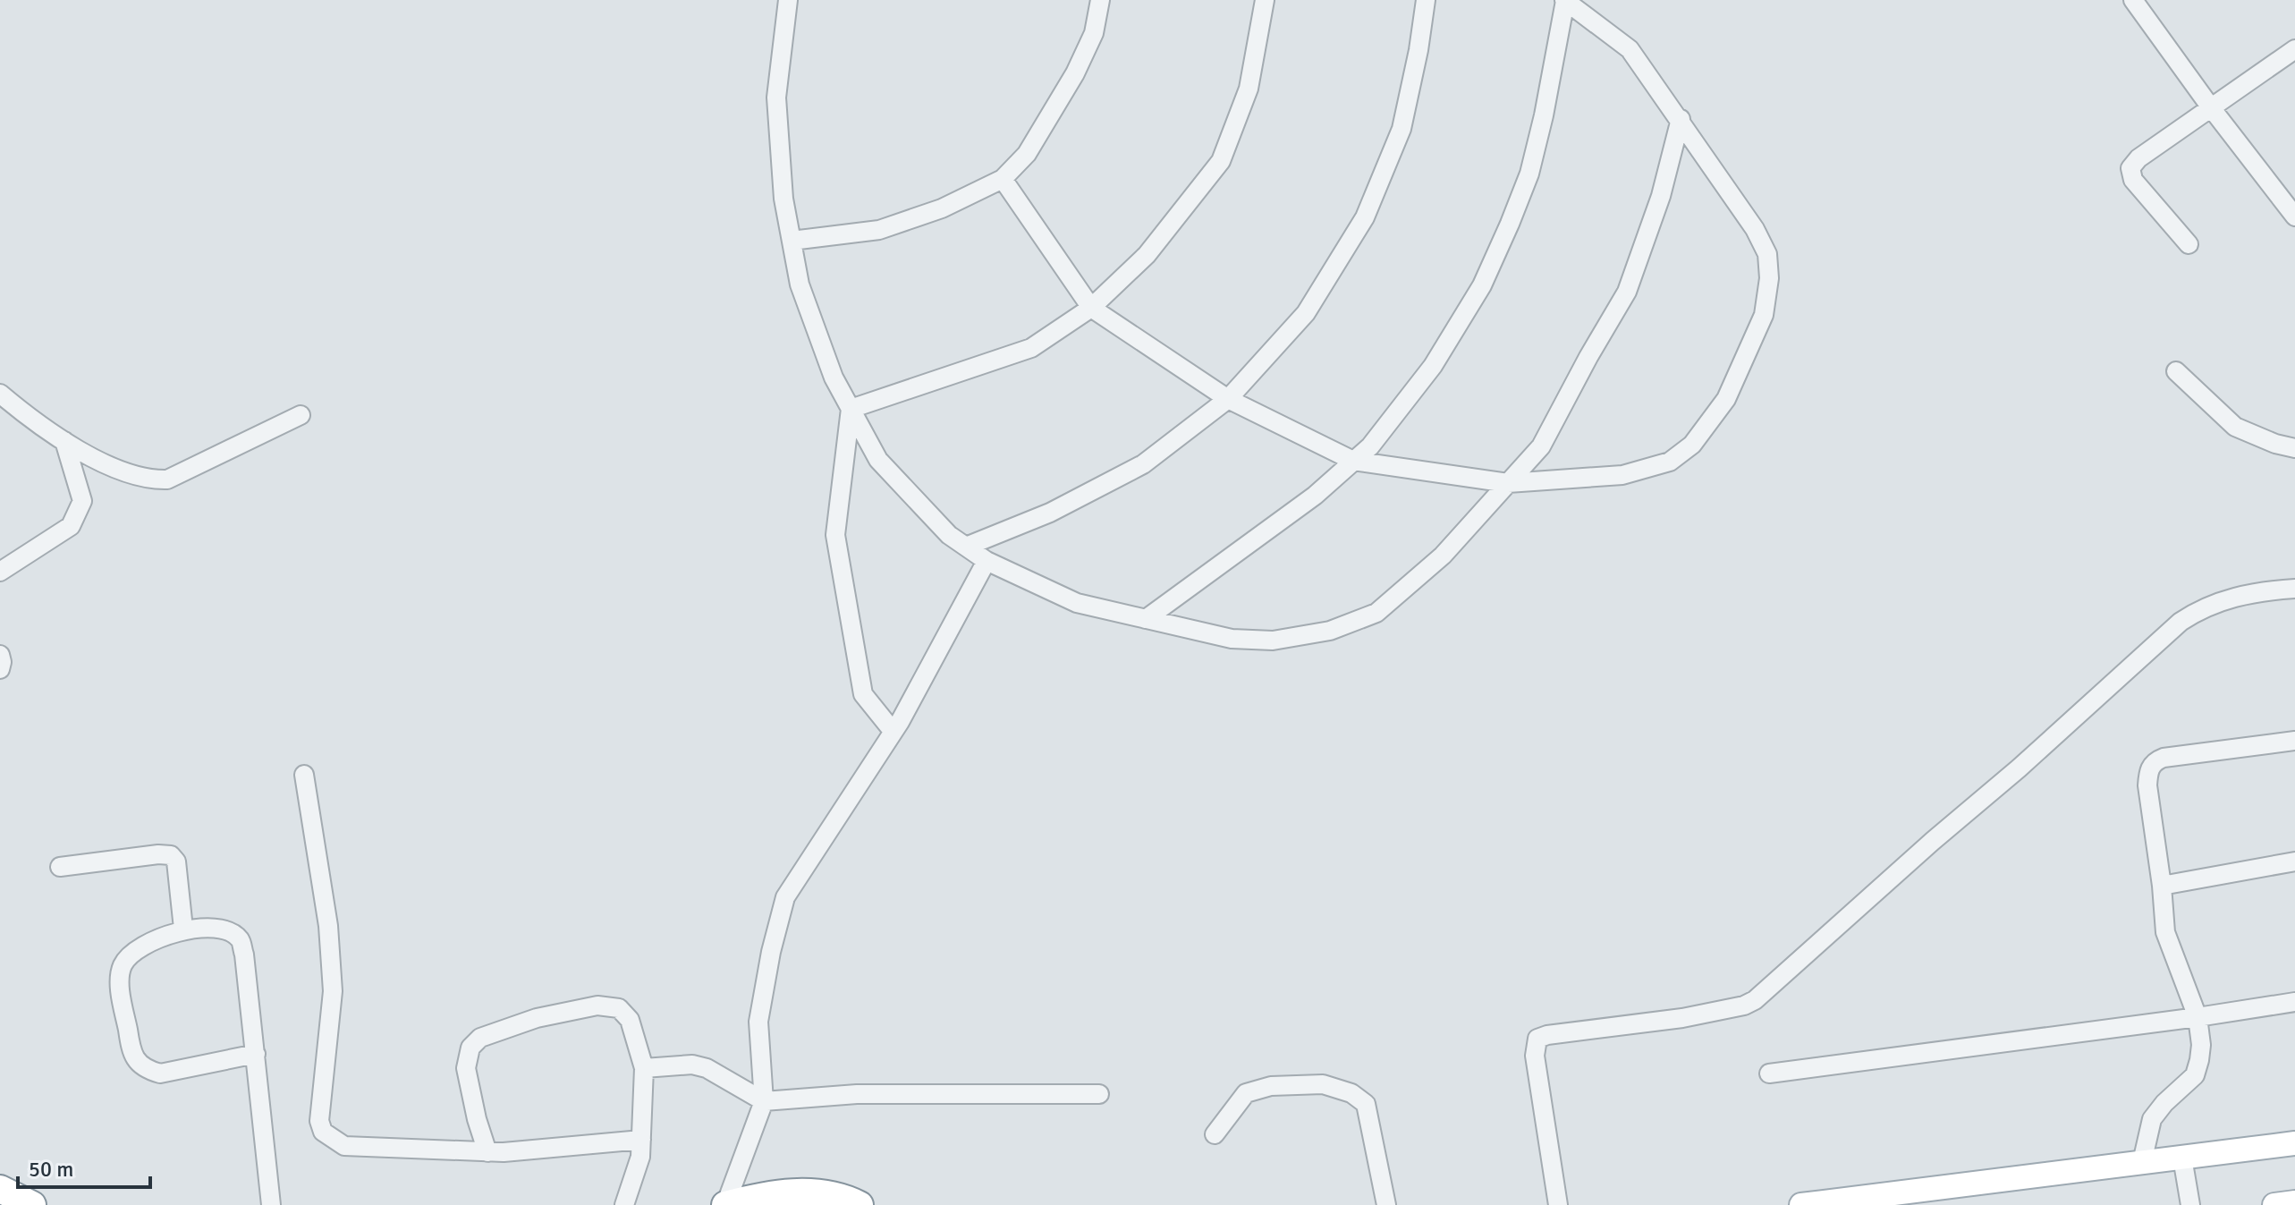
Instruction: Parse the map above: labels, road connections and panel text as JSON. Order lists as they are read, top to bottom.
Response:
{
  "scale_bar": "50 m"
}
